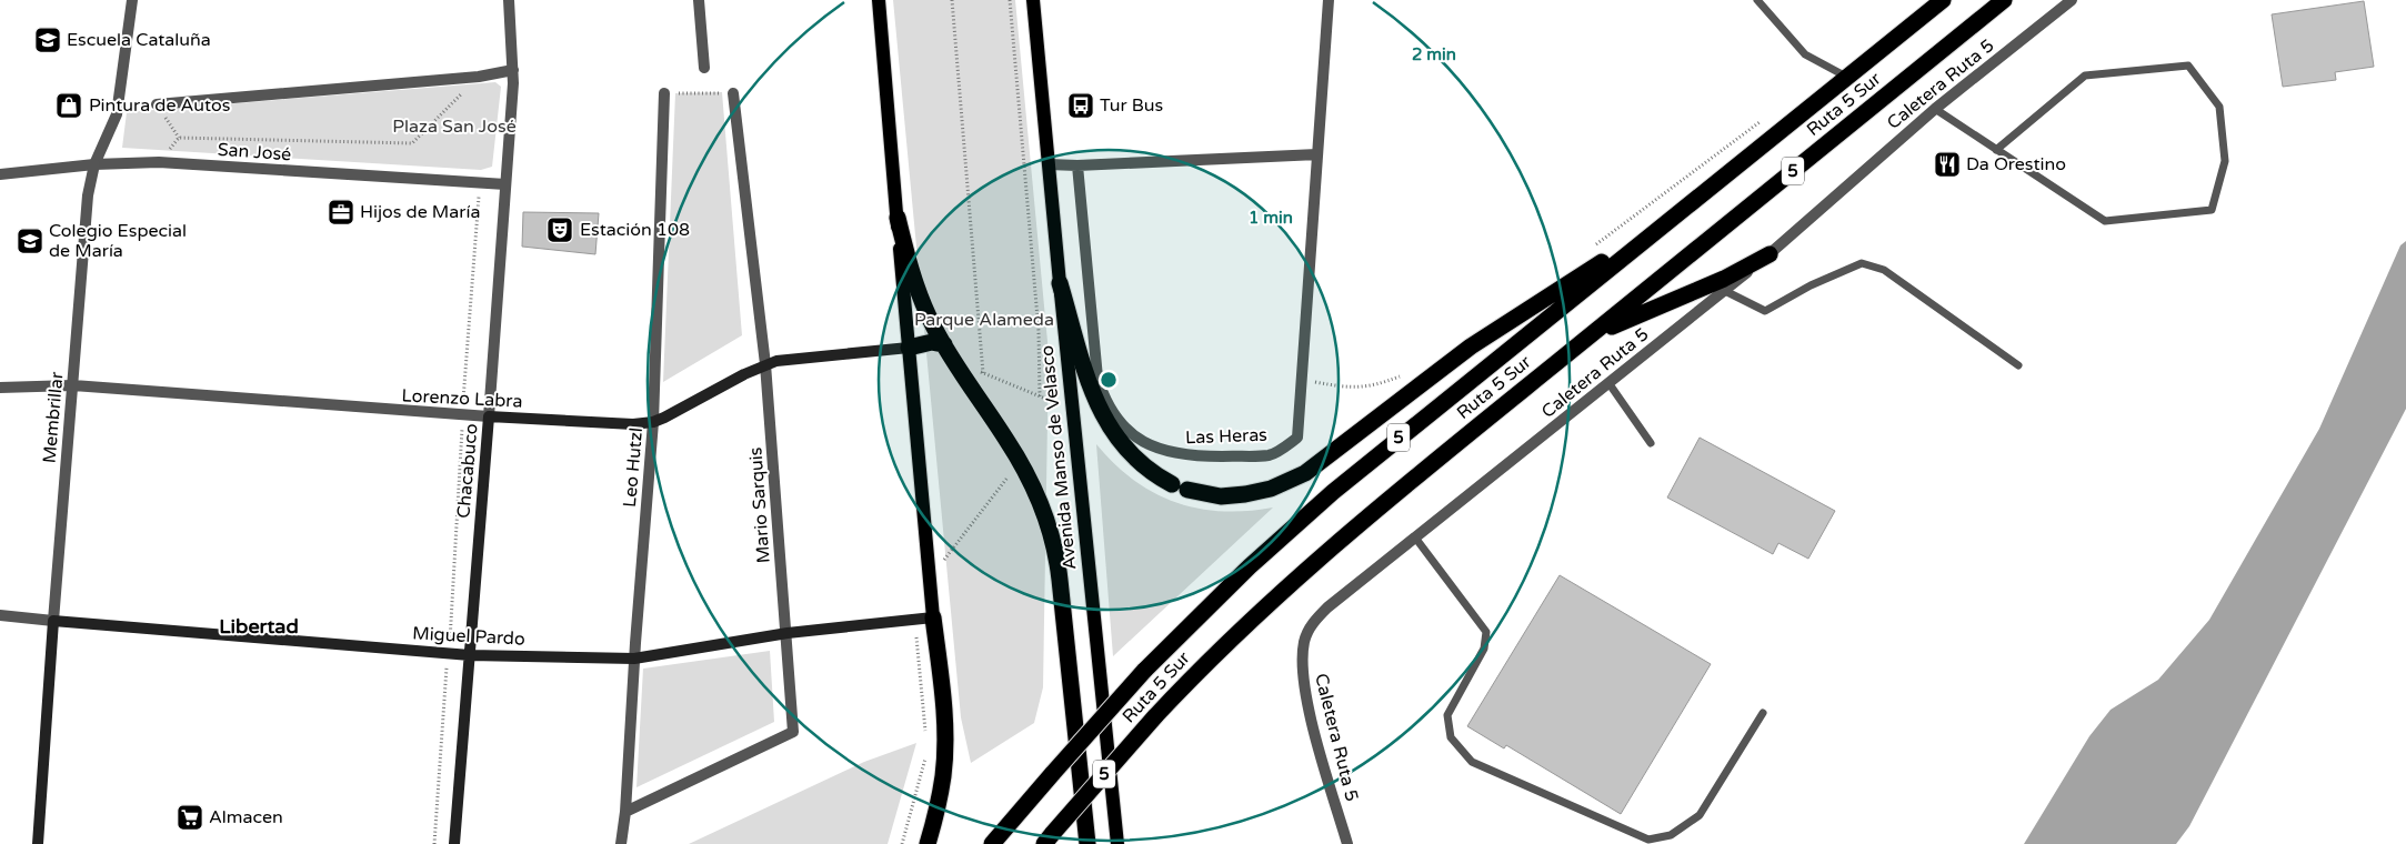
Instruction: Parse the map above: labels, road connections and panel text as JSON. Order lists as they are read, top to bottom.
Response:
{
  "streets": {
    "highway": ["Ruta 5 Sur", "5"],
    "main road": [
      "Lorenzo Labra",
      "Membrillar",
      "Avenida Manso de Velasco",
      "Chacabuco",
      "Miguel Pardo"
    ],
    "street": [
      "Caletera Ruta 5",
      "San José",
      "Las Heras",
      "Leo Hutzl",
      "Mario Sarquis"
    ]
  },
  "crossings": [
    ["San José", "Membrillar"],
    ["San José", "Chacabuco"],
    ["Lorenzo Labra", "Membrillar"],
    ["Lorenzo Labra", "Leo Hutzl"],
    ["Lorenzo Labra", "Chacabuco"],
    ["Lorenzo Labra", "Mario Sarquis"],
    ["Membrillar", "Miguel Pardo"],
    ["Leo Hutzl", "Mario Sarquis"],
    ["Leo Hutzl", "Miguel Pardo"],
    ["Chacabuco", "Miguel Pardo"],
    ["Mario Sarquis", "Miguel Pardo"]
  ],
  "districts": ["Libertad"],
  "parks": ["Plaza San José", "Parque Alameda"],
  "places": {
    "school or university": ["Escuela Cataluña", "Colegio Especial de María"],
    "shop": ["Pintura de Autos"],
    "bus stop": ["Tur Bus"],
    "restaurant": ["Da Orestino"],
    "office": ["Hijos de María"],
    "theatre": ["Estación 108"],
    "supermarket": ["Almacen"]
  },
  "rings": ["2 min", "1 min"]
}
